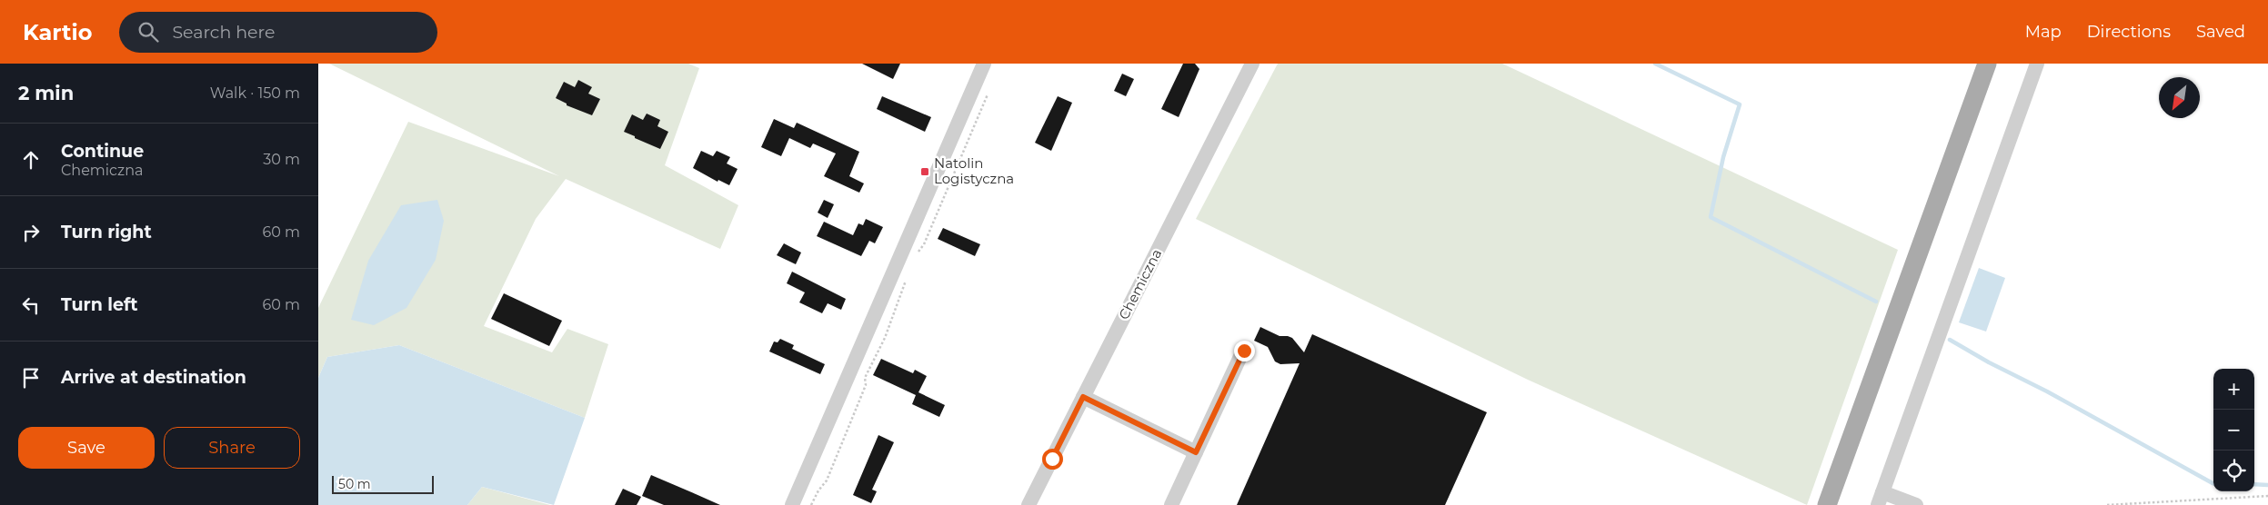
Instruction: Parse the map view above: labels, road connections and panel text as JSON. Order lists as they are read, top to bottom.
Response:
{
  "streets": {
    "street": ["Chemiczna"]
  },
  "places": {
    "transit": ["Natolin Logistyczna"]
  },
  "scale_bar": "50 m",
  "north": "bottom left",
  "page": {
    "header": "Kartio",
    "search": "Search here",
    "nav": ["Map", "Directions", "Saved"],
    "heading": ["2 min", "Walk · 150 m"],
    "list": [
      ["Continue", "Chemiczna", "30 m"],
      ["Turn right", "60 m"],
      ["Turn left", "60 m"],
      "Arrive at destination"
    ],
    "map_buttons": ["+", "−"],
    "buttons": ["Save", "Share"],
    "scale": "50 m"
  }
}
